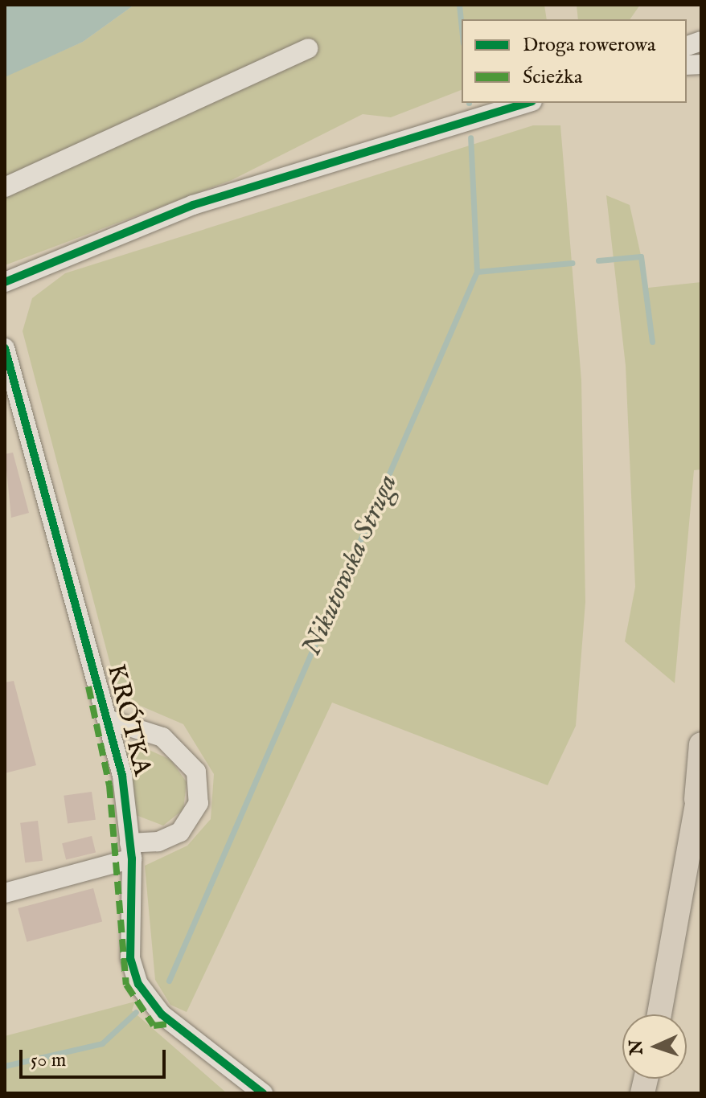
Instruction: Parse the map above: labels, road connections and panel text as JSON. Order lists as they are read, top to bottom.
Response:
{
  "streets": {
    "street": ["KRÓTKA"]
  },
  "water": ["Nikutowska Struga"],
  "legend": ["Droga rowerowa", "Ścieżka"],
  "scale_bar": "50 m",
  "north": "left"
}
